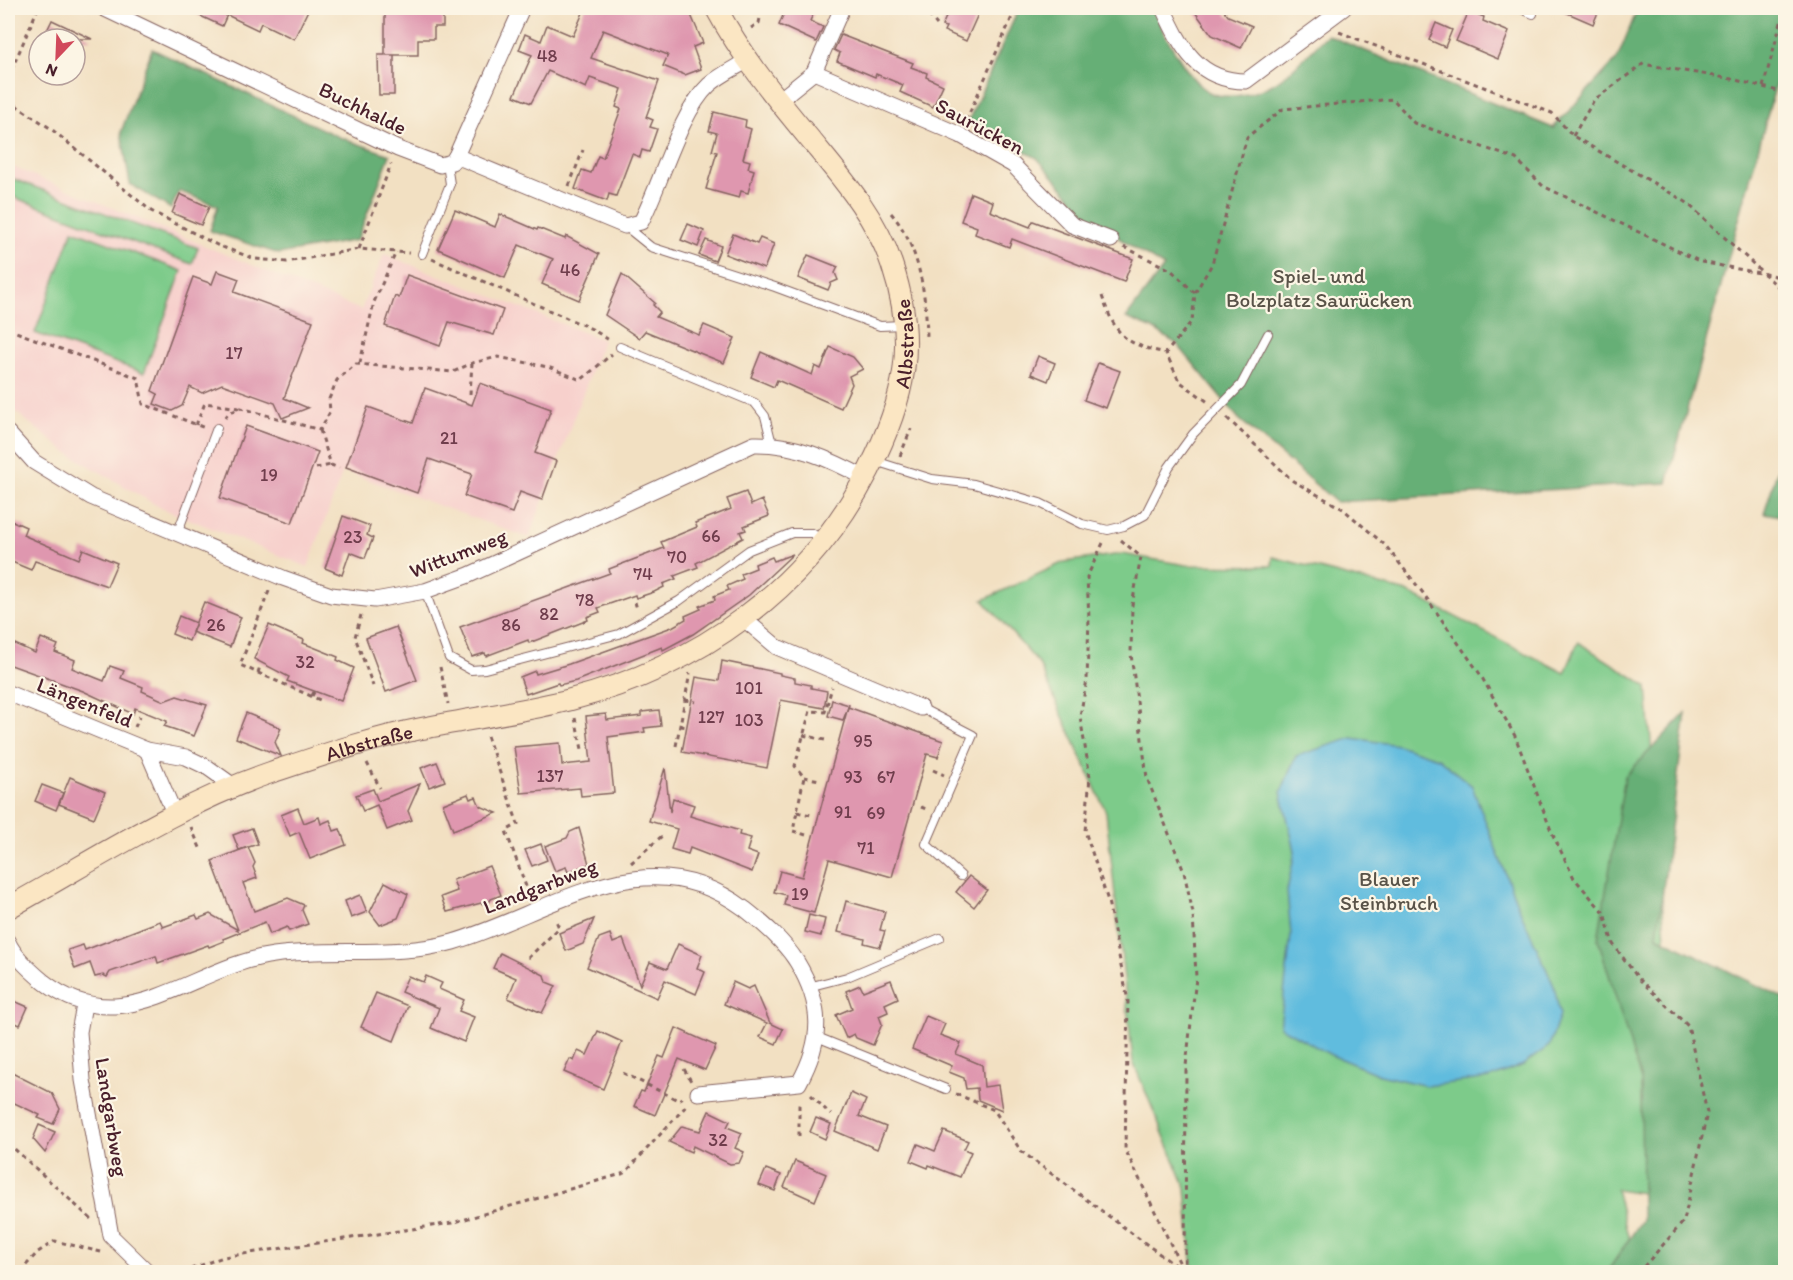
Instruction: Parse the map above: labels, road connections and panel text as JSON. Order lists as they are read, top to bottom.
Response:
{
  "streets": {
    "street": [
      "Buchhalde",
      "Saurücken",
      "Albstraße",
      "Wittumweg",
      "Längenfeld",
      "Landgarbweg"
    ]
  },
  "crossings": [
    ["Albstraße", "Wittumweg"],
    ["Albstraße", "Längenfeld"]
  ],
  "parks": ["Spiel- und Bolzplatz Saurücken", "Blauer Steinbruch"],
  "house_numbers": [
    "48",
    "46",
    "17",
    "21",
    "19",
    "66",
    "23",
    "70",
    "74",
    "78",
    "82",
    "26",
    "86",
    "32",
    "101",
    "127",
    "103",
    "95",
    "137",
    "93",
    "67",
    "91",
    "69",
    "71",
    "19",
    "32"
  ],
  "north": "bottom left"
}
